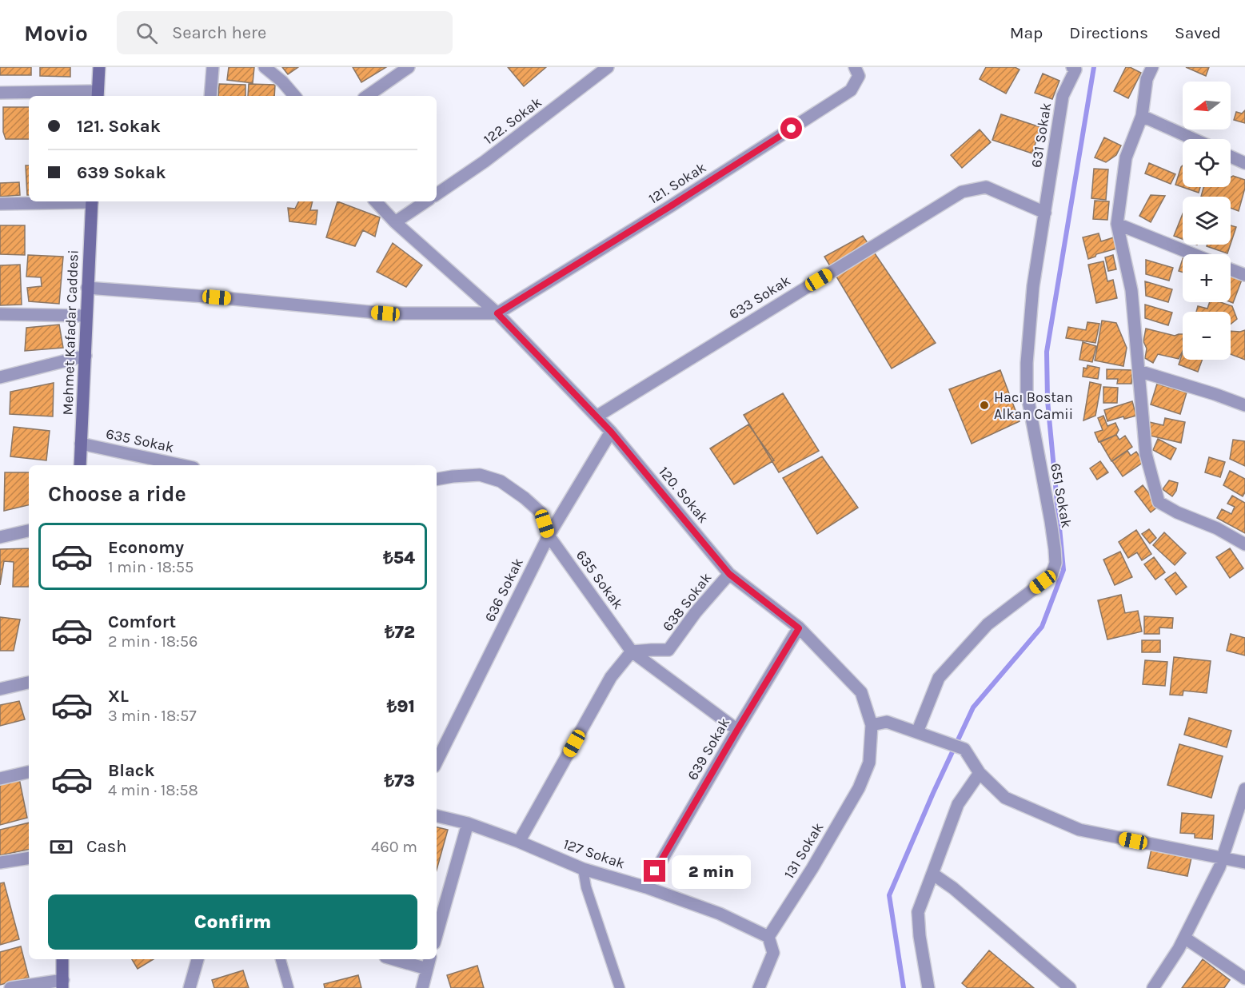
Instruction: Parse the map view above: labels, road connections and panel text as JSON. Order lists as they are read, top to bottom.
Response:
{
  "streets": {
    "main road": ["Mehmet Kafadar Caddesi"],
    "street": [
      "122. Sokak",
      "631 Sokak",
      "121. Sokak",
      "633 Sokak",
      "635 Sokak",
      "120. Sokak",
      "651 Sokak",
      "636 Sokak",
      "638 Sokak",
      "639 Sokak",
      "131 Sokak",
      "127 Sokak"
    ]
  },
  "crossings": [
    ["631 Sokak", "633 Sokak"],
    ["631 Sokak", "651 Sokak"],
    ["121. Sokak", "120. Sokak"],
    ["633 Sokak", "120. Sokak"],
    ["633 Sokak", "651 Sokak"],
    ["Mehmet Kafadar Caddesi", "635 Sokak"],
    ["635 Sokak", "636 Sokak"],
    ["635 Sokak", "638 Sokak"],
    ["635 Sokak", "639 Sokak"],
    ["120. Sokak", "636 Sokak"],
    ["120. Sokak", "638 Sokak"],
    ["120. Sokak", "639 Sokak"],
    ["120. Sokak", "131 Sokak"],
    ["639 Sokak", "127 Sokak"],
    ["131 Sokak", "127 Sokak"]
  ],
  "places": ["Hacı Bostan Alkan Camii"],
  "north": "left",
  "page": {
    "header": "Movio",
    "search": "Search here",
    "nav": ["Map", "Directions", "Saved"],
    "map_buttons": ["+", "−"],
    "banner": ["121. Sokak", "639 Sokak"],
    "heading": "Choose a ride",
    "list": [
      {
        "name": "Economy",
        "note": "1 min · 18:55",
        "value": "₺54"
      },
      {
        "name": "Comfort",
        "note": "2 min · 18:56",
        "value": "₺72"
      },
      {
        "name": "XL",
        "note": "3 min · 18:57",
        "value": "₺91"
      },
      {
        "name": "Black",
        "note": "4 min · 18:58",
        "value": "₺73"
      }
    ],
    "pay": ["Cash", "460 m"],
    "bubble": "2 min",
    "buttons": "Confirm"
  }
}
